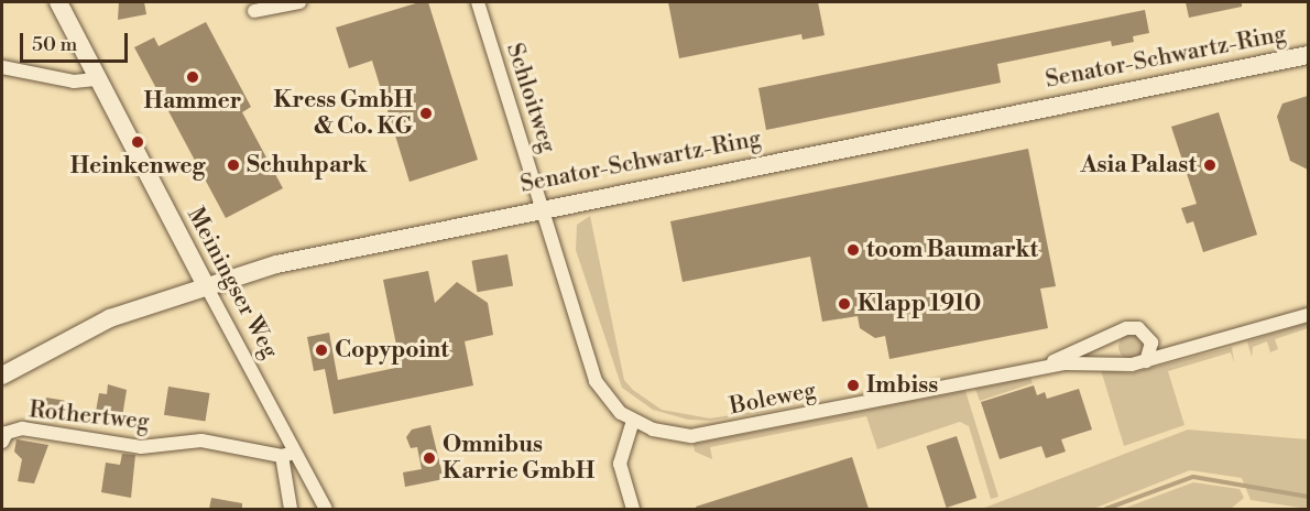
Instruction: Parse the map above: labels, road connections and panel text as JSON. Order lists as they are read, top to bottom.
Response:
{
  "streets": {
    "main road": ["Senator-Schwartz-Ring", "Meiningser Weg"],
    "street": ["Schloitweg", "Boleweg", "Rothertweg"]
  },
  "crossings": [
    ["Senator-Schwartz-Ring", "Schloitweg"],
    ["Senator-Schwartz-Ring", "Meiningser Weg"],
    ["Senator-Schwartz-Ring", "Boleweg"],
    ["Schloitweg", "Boleweg"],
    ["Meiningser Weg", "Rothertweg"]
  ],
  "places": [
    "Hammer",
    "Kress GmbH & Co. KG",
    "Heinkenweg",
    "Schuhpark",
    "Asia Palast",
    "toom Baumarkt",
    "Klapp 1910",
    "Copypoint",
    "Imbiss",
    "Omnibus Karrie GmbH"
  ],
  "scale_bar": "50 m"
}
